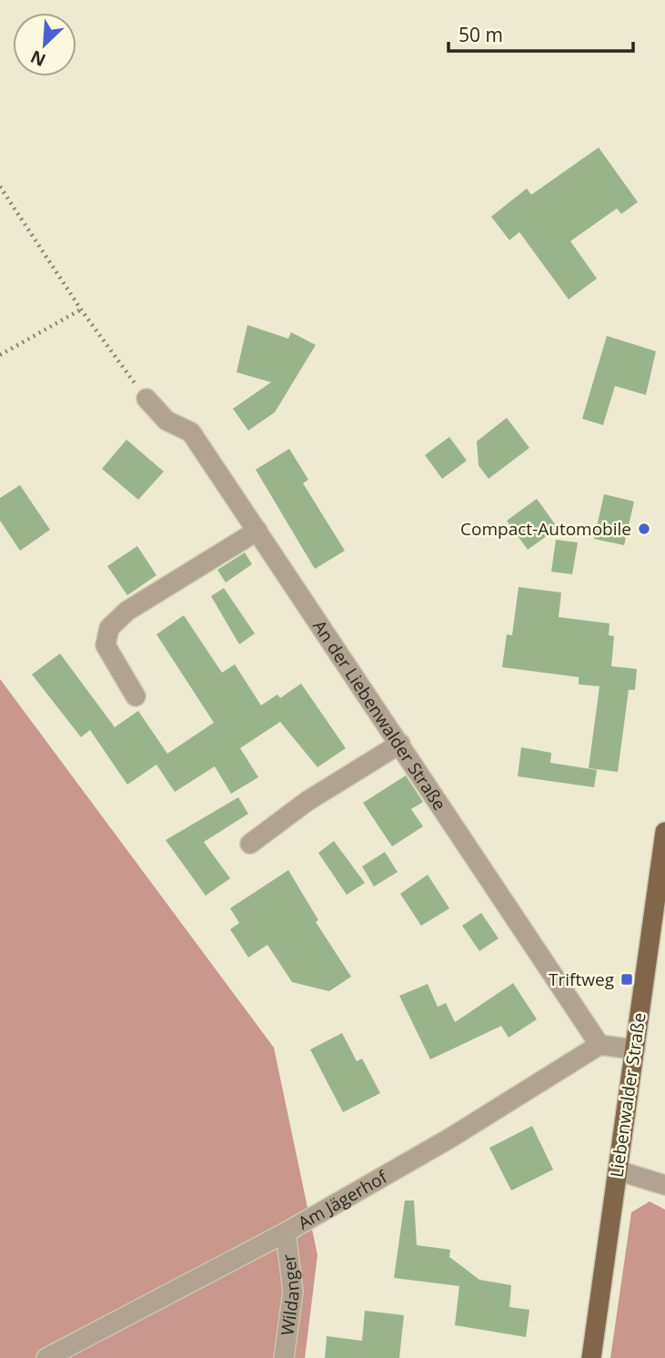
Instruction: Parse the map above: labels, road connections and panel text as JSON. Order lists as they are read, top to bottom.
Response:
{
  "streets": {
    "main road": ["Liebenwalder Straße"],
    "street": ["An der Liebenwalder Straße", "Am Jägerhof", "Wildanger"]
  },
  "crossings": [
    ["An der Liebenwalder Straße", "Am Jägerhof"],
    ["Am Jägerhof", "Wildanger"]
  ],
  "places": {
    "other": ["Compact-Automobile"],
    "transit": ["Triftweg"]
  },
  "scale_bar": "50 m",
  "north": "bottom left"
}
